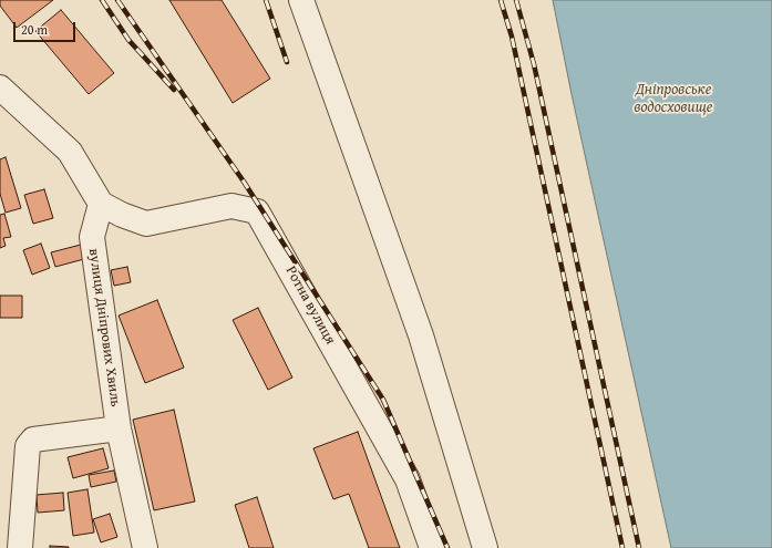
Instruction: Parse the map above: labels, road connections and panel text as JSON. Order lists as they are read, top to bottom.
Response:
{
  "streets": {
    "street": ["Ротна вулиця", "вулиця Дніпрових Хвиль"]
  },
  "crossings": [
    ["Ротна вулиця", "вулиця Дніпрових Хвиль"]
  ],
  "water": ["Дніпровське водосховище"],
  "scale_bar": "20 m"
}
